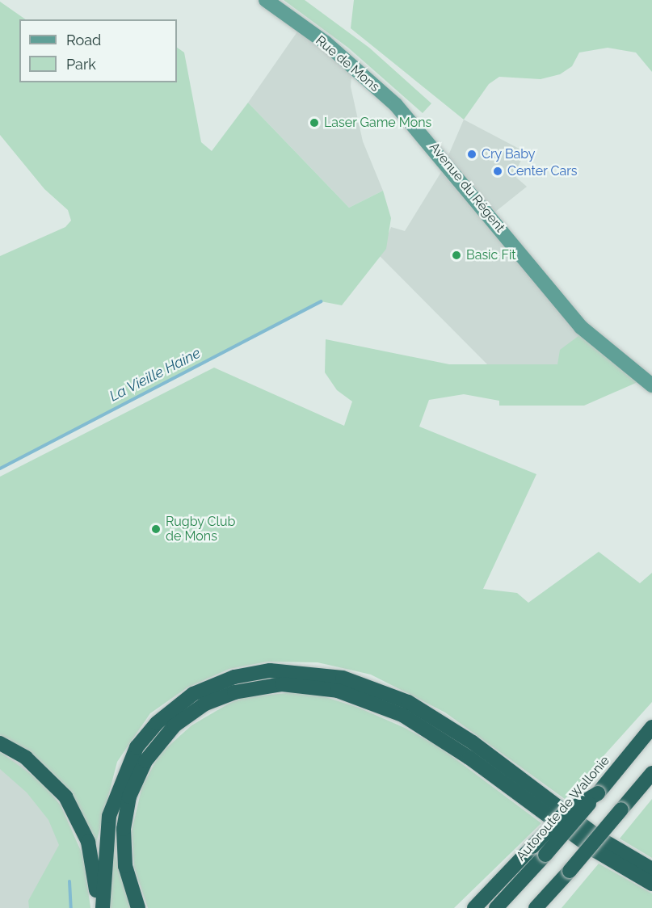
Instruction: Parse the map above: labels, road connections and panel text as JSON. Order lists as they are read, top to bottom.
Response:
{
  "streets": {
    "highway": ["Autoroute de Wallonie"],
    "main road": ["Rue de Mons", "Avenue du Régent"]
  },
  "crossings": [
    ["Rue de Mons", "Avenue du Régent"]
  ],
  "water": ["La Vieille Haine"],
  "places": [
    "Laser Game Mons",
    "Cry Baby",
    "Center Cars",
    "Basic Fit",
    "Rugby Club de Mons"
  ],
  "legend": ["Road", "Park"]
}
